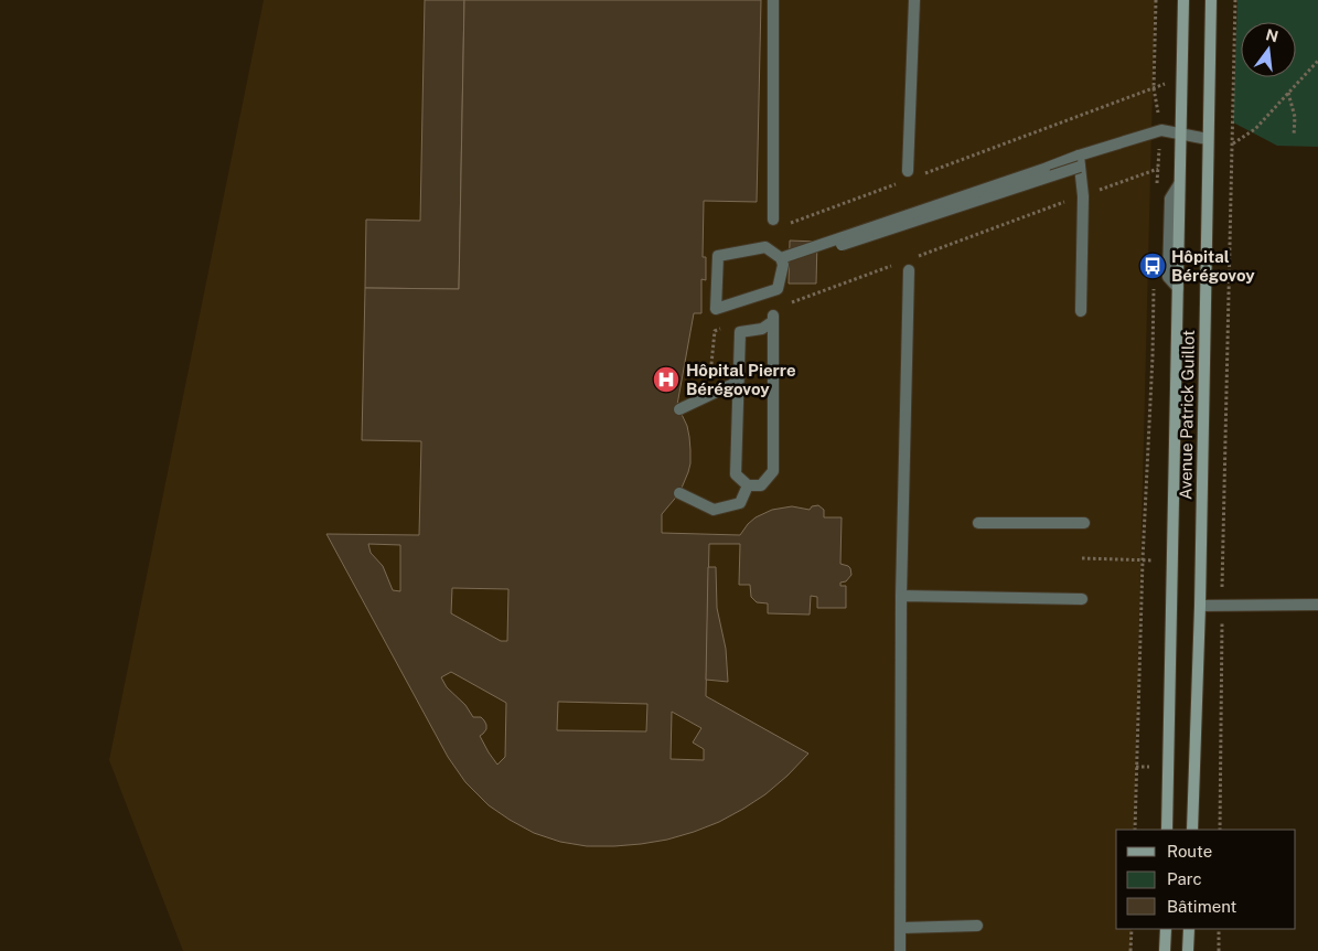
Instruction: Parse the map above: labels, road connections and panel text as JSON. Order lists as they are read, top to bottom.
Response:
{
  "streets": {
    "street": ["Avenue Patrick Guillot"]
  },
  "places": {
    "bus stop": ["Hôpital Bérégovoy"],
    "hospital": ["Hôpital Pierre Bérégovoy"]
  },
  "legend": ["Route", "Parc", "Bâtiment"],
  "north": "top"
}
